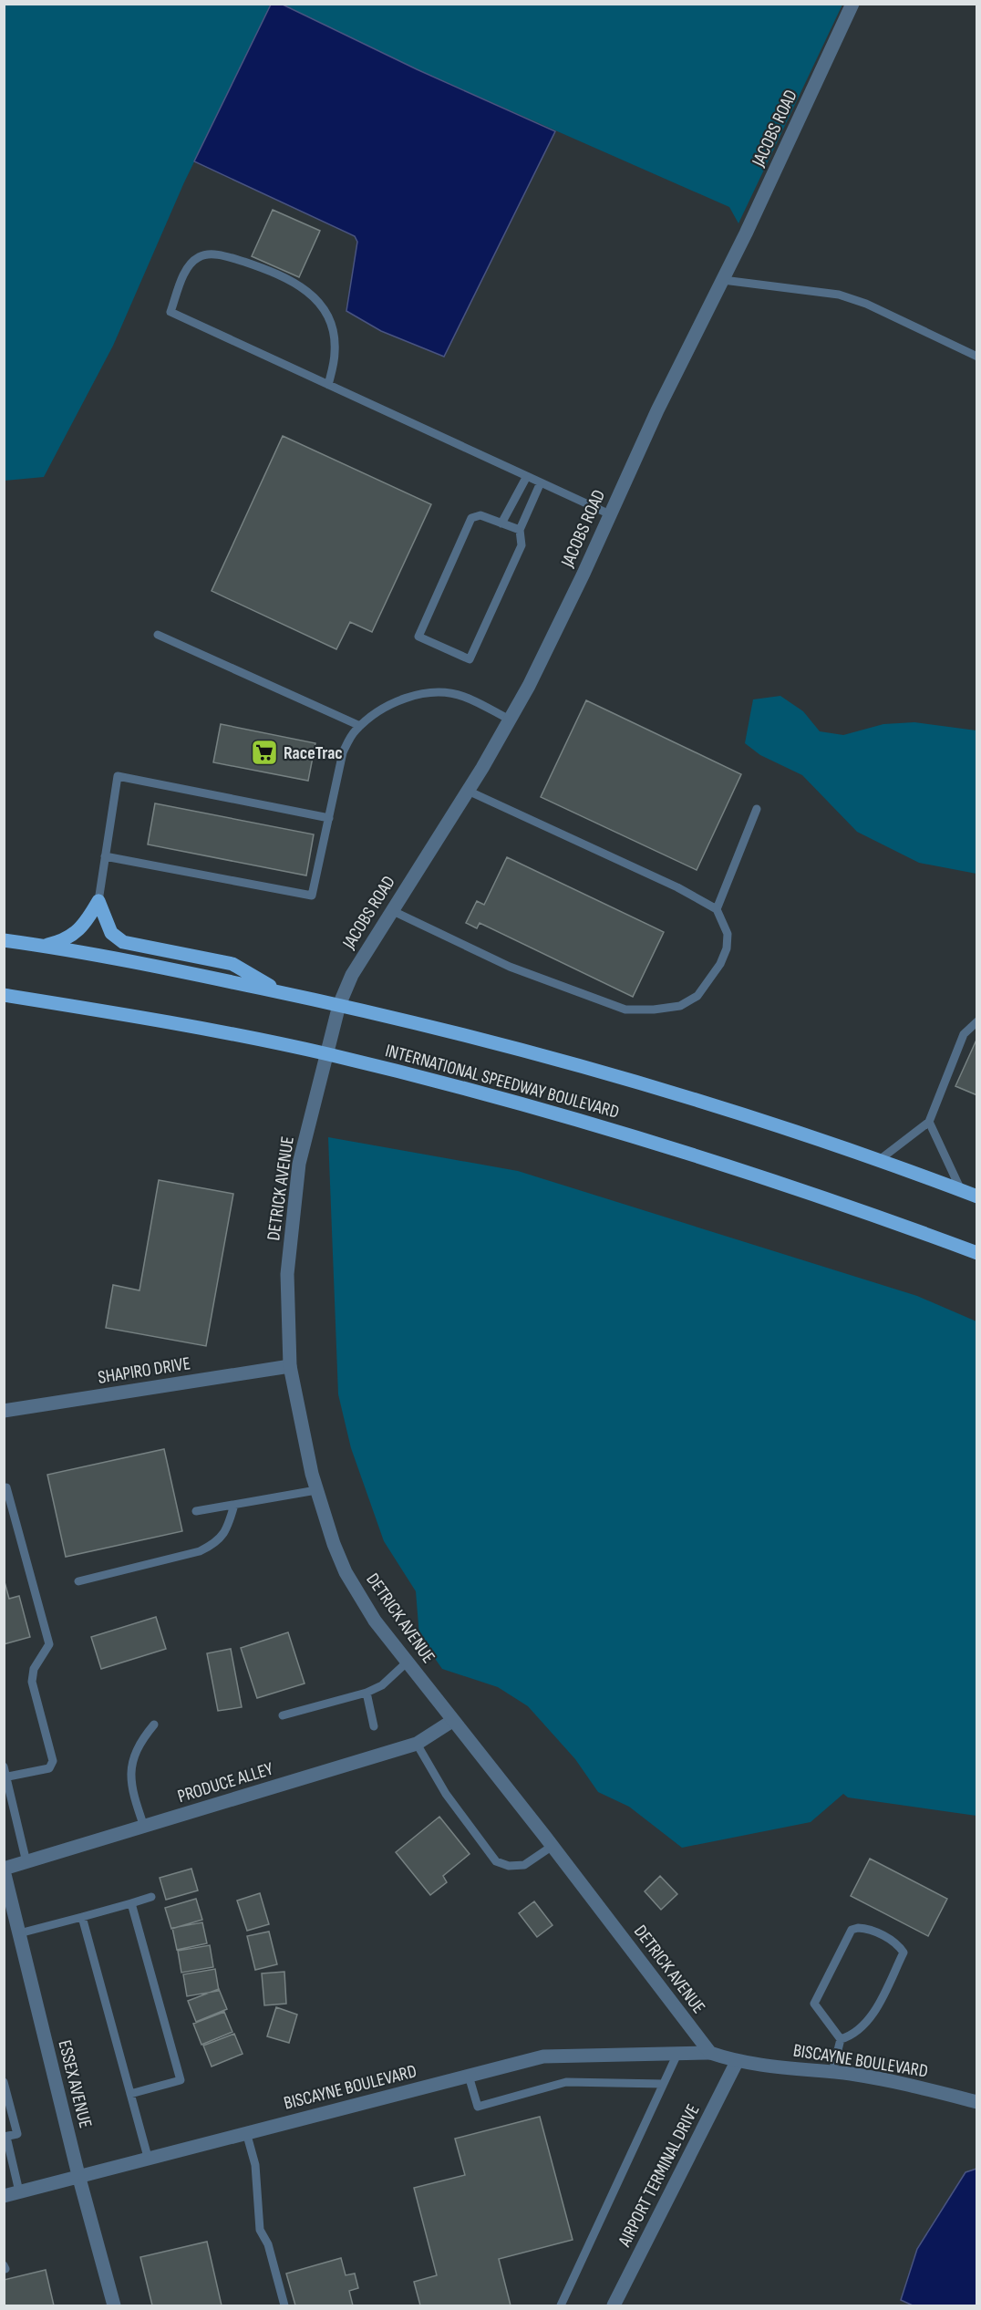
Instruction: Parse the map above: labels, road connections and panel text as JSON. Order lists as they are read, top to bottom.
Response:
{
  "streets": {
    "main road": ["INTERNATIONAL SPEEDWAY BOULEVARD"],
    "street": [
      "JACOBS ROAD",
      "DETRICK AVENUE",
      "SHAPIRO DRIVE",
      "PRODUCE ALLEY",
      "BISCAYNE BOULEVARD",
      "ESSEX AVENUE",
      "AIRPORT TERMINAL DRIVE"
    ]
  },
  "crossings": [
    ["JACOBS ROAD", "INTERNATIONAL SPEEDWAY BOULEVARD"],
    ["JACOBS ROAD", "DETRICK AVENUE"],
    ["INTERNATIONAL SPEEDWAY BOULEVARD", "DETRICK AVENUE"],
    ["DETRICK AVENUE", "SHAPIRO DRIVE"],
    ["DETRICK AVENUE", "PRODUCE ALLEY"],
    ["DETRICK AVENUE", "BISCAYNE BOULEVARD"],
    ["PRODUCE ALLEY", "ESSEX AVENUE"],
    ["BISCAYNE BOULEVARD", "ESSEX AVENUE"],
    ["BISCAYNE BOULEVARD", "AIRPORT TERMINAL DRIVE"]
  ],
  "places": {
    "supermarket": ["RaceTrac"]
  }
}
